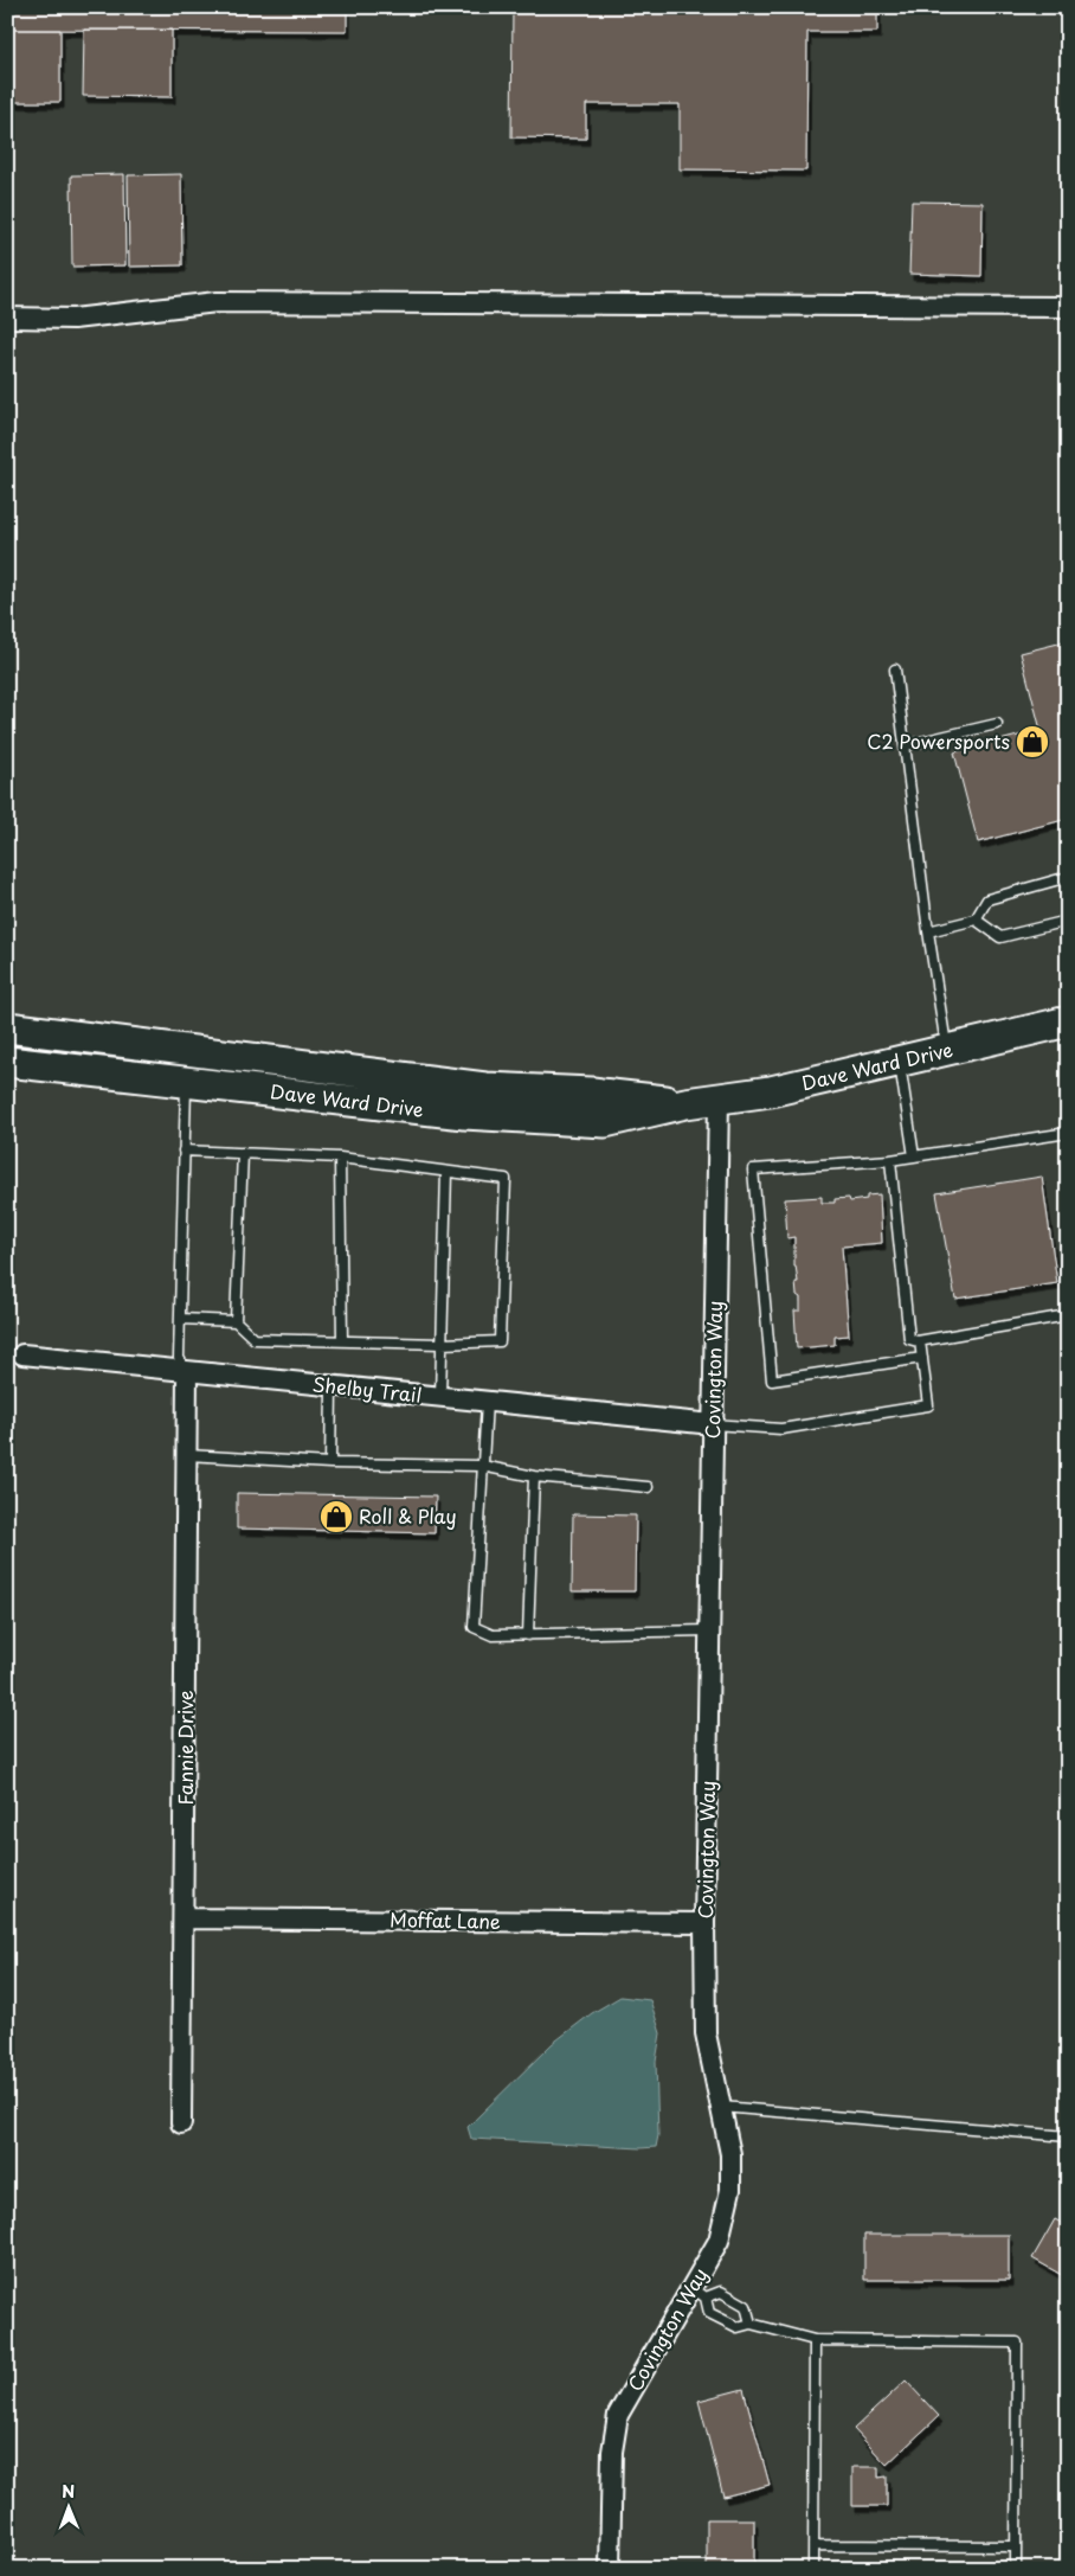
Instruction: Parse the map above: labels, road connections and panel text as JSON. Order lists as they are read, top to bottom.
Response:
{
  "streets": {
    "main road": ["Dave Ward Drive"],
    "street": [
      "Covington Way",
      "Shelby Trail",
      "Fannie Drive",
      "Moffat Lane"
    ]
  },
  "crossings": [
    ["Dave Ward Drive", "Covington Way"],
    ["Covington Way", "Shelby Trail"],
    ["Covington Way", "Moffat Lane"],
    ["Shelby Trail", "Fannie Drive"],
    ["Fannie Drive", "Moffat Lane"]
  ],
  "places": {
    "shop": ["C2 Powersports", "Roll & Play"]
  },
  "north": "top"
}
